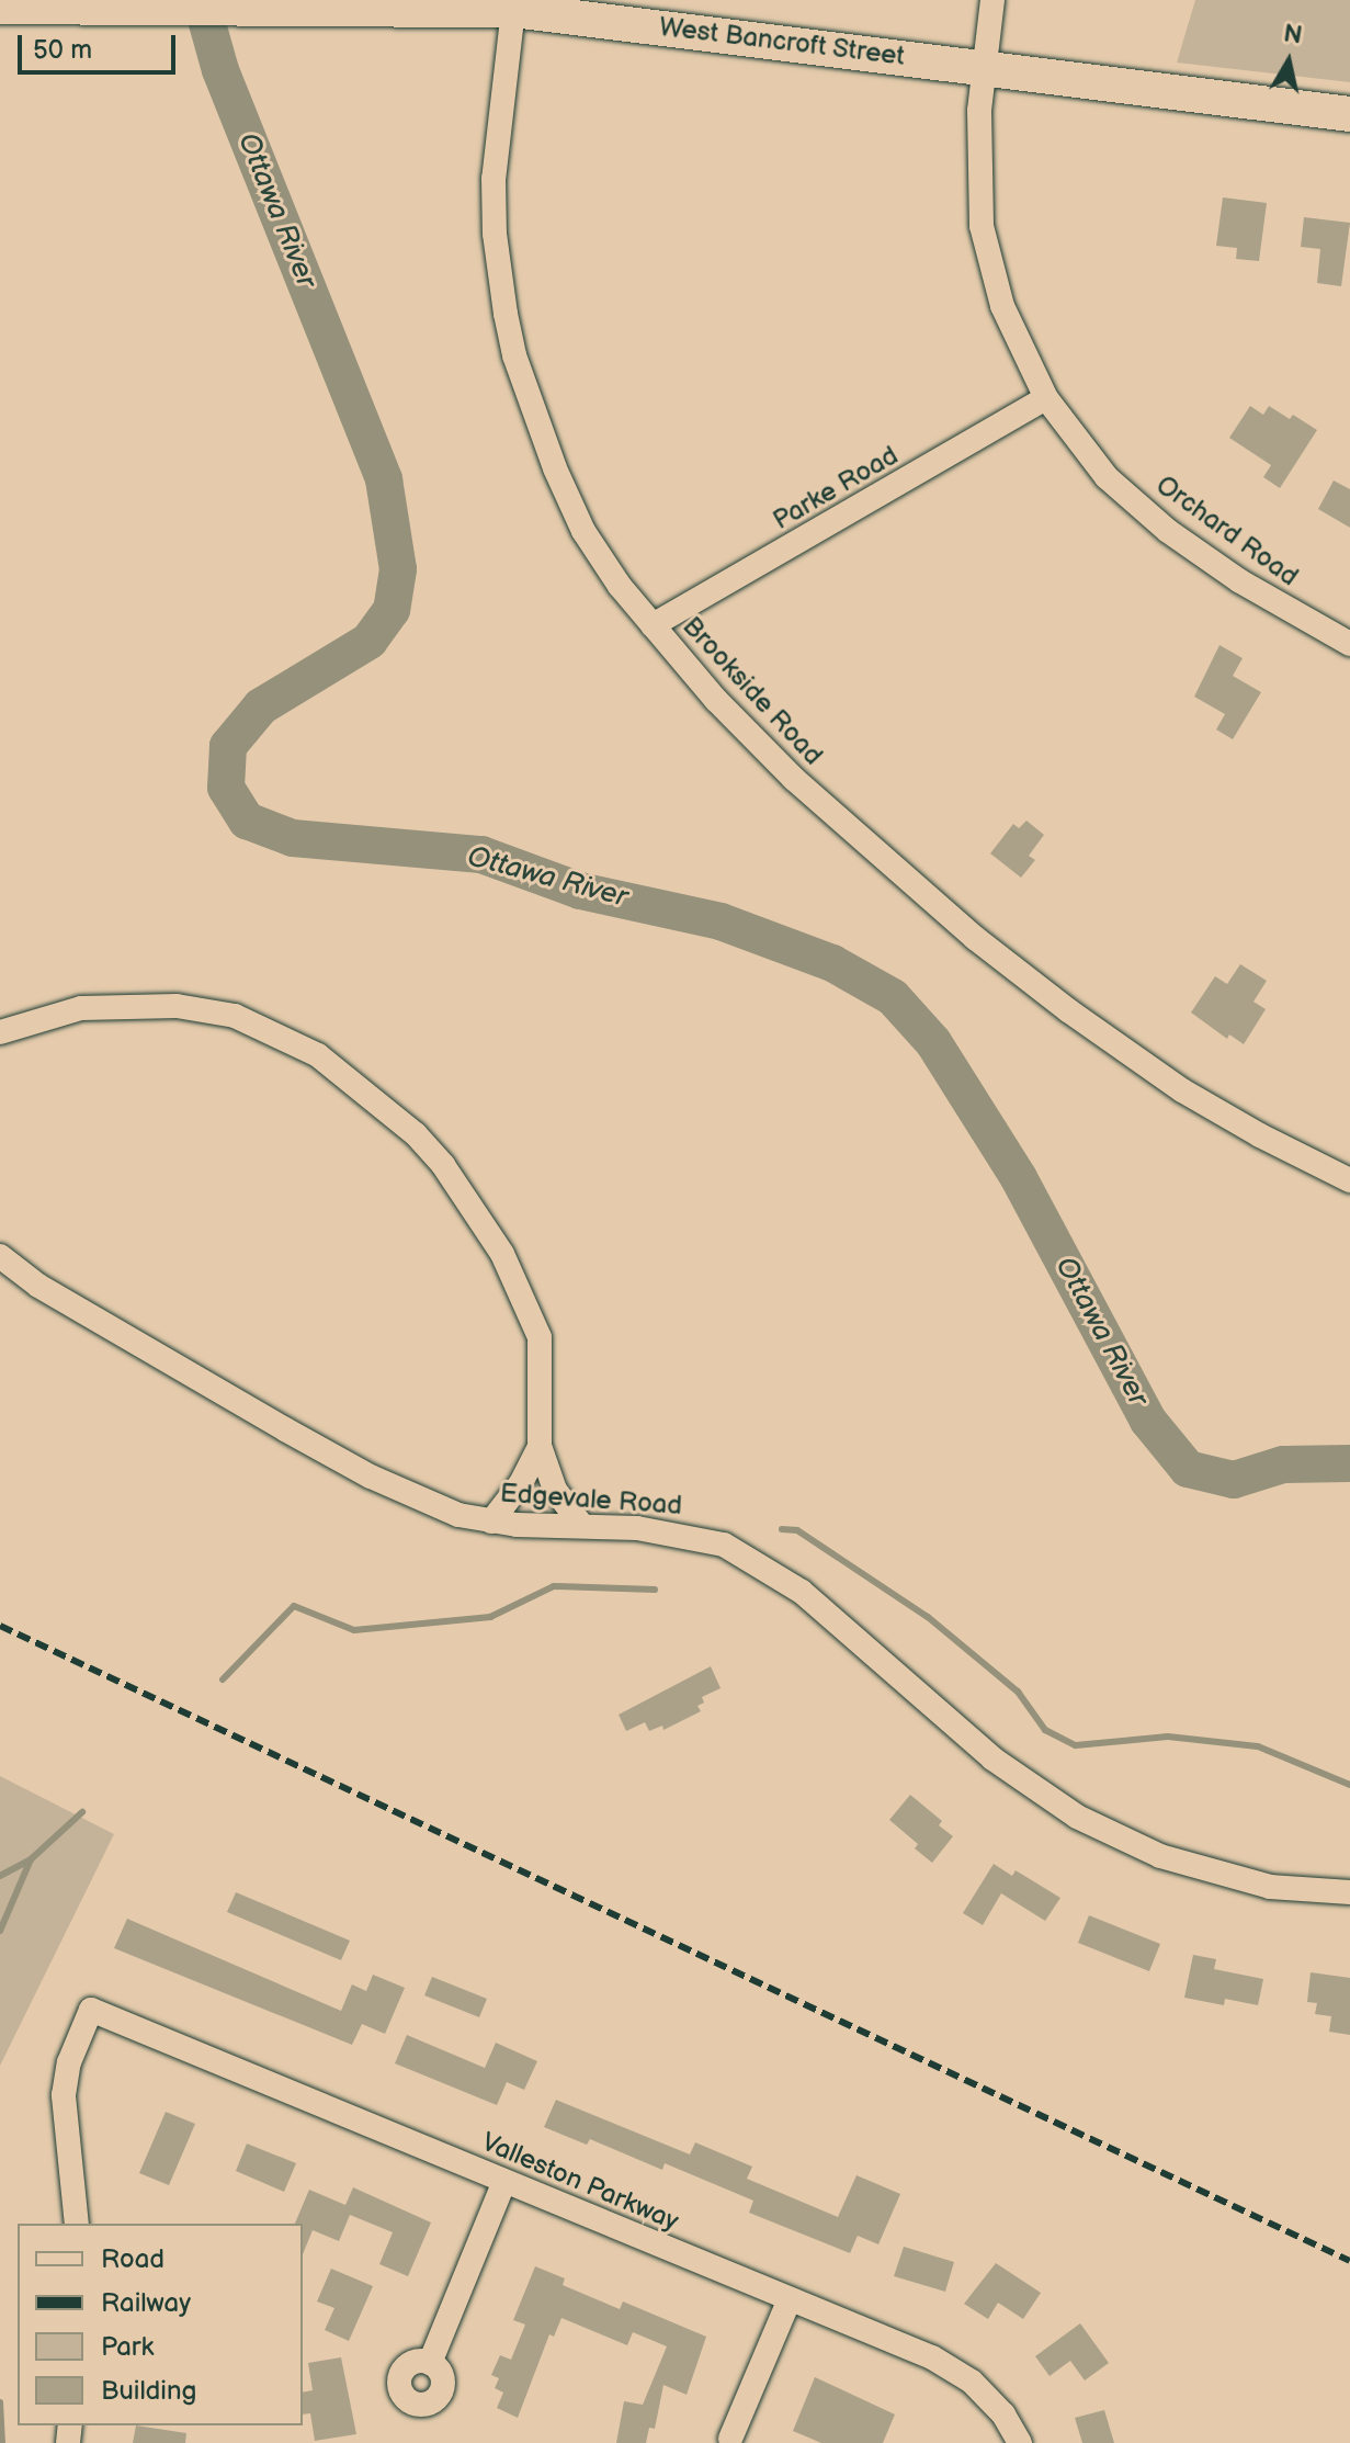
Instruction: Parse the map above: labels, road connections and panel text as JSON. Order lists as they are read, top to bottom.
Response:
{
  "streets": {
    "main road": ["West Bancroft Street"],
    "street": [
      "Parke Road",
      "Orchard Road",
      "Brookside Road",
      "Edgevale Road",
      "Valleston Parkway"
    ]
  },
  "crossings": [
    ["West Bancroft Street", "Orchard Road"],
    ["West Bancroft Street", "Brookside Road"],
    ["Parke Road", "Orchard Road"],
    ["Parke Road", "Brookside Road"]
  ],
  "water": ["Ottawa River"],
  "legend": [
    "Road",
    "Railway",
    "Park",
    "Building"
  ],
  "scale_bar": "50 m",
  "north": "top"
}
